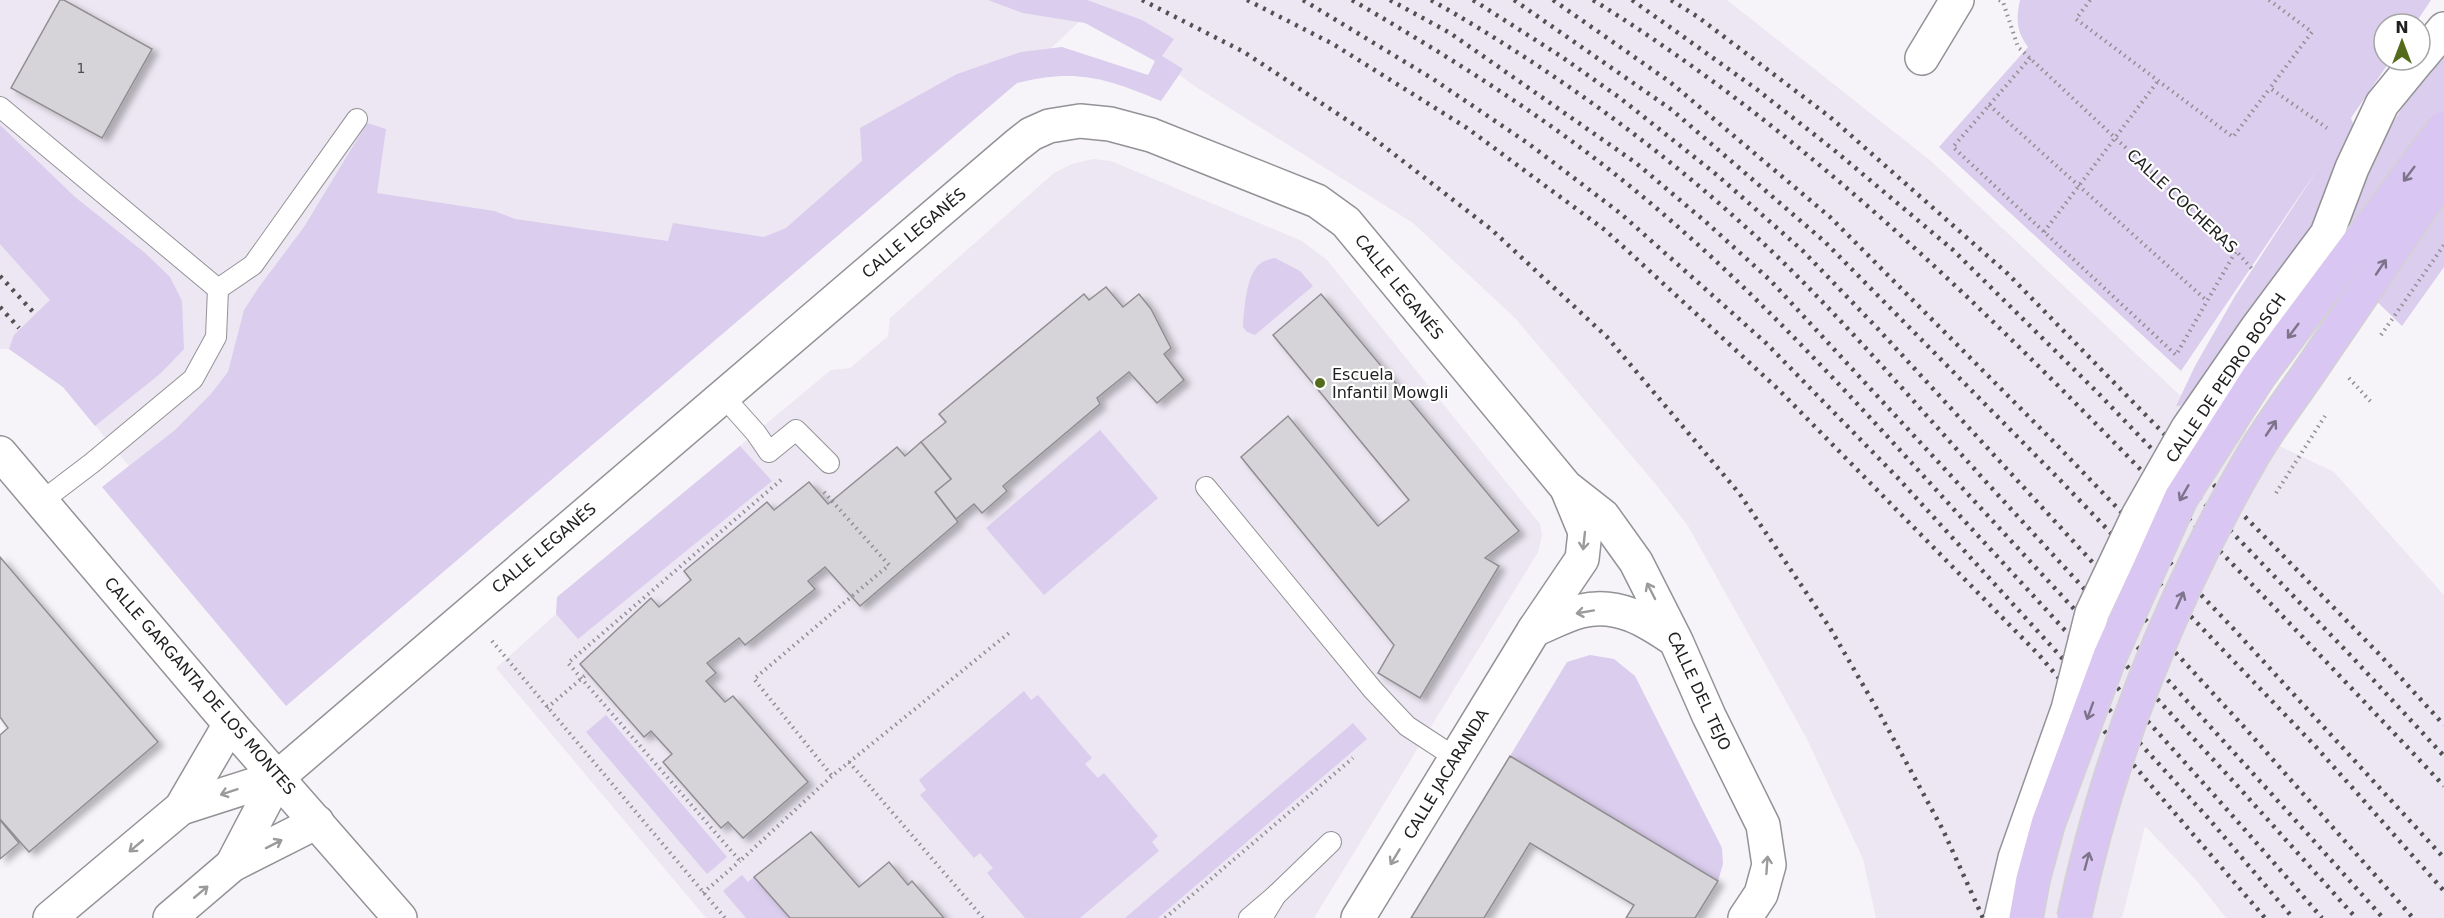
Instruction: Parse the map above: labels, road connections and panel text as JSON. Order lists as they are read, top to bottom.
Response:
{
  "streets": {
    "main road": ["CALLE DE PEDRO BOSCH"],
    "street": [
      "CALLE LEGANÉS",
      "CALLE GARGANTA DE LOS MONTES",
      "CALLE DEL TEJO",
      "CALLE JACARANDA"
    ],
    "path": ["CALLE COCHERAS"]
  },
  "crossings": [
    ["CALLE LEGANÉS", "CALLE GARGANTA DE LOS MONTES"],
    ["CALLE LEGANÉS", "CALLE DEL TEJO"],
    ["CALLE LEGANÉS", "CALLE JACARANDA"],
    ["CALLE DEL TEJO", "CALLE JACARANDA"]
  ],
  "one_way": ["CALLE DEL TEJO", "CALLE JACARANDA"],
  "places": ["Escuela Infantil Mowgli"],
  "house_numbers": ["1"],
  "north": "top"
}
